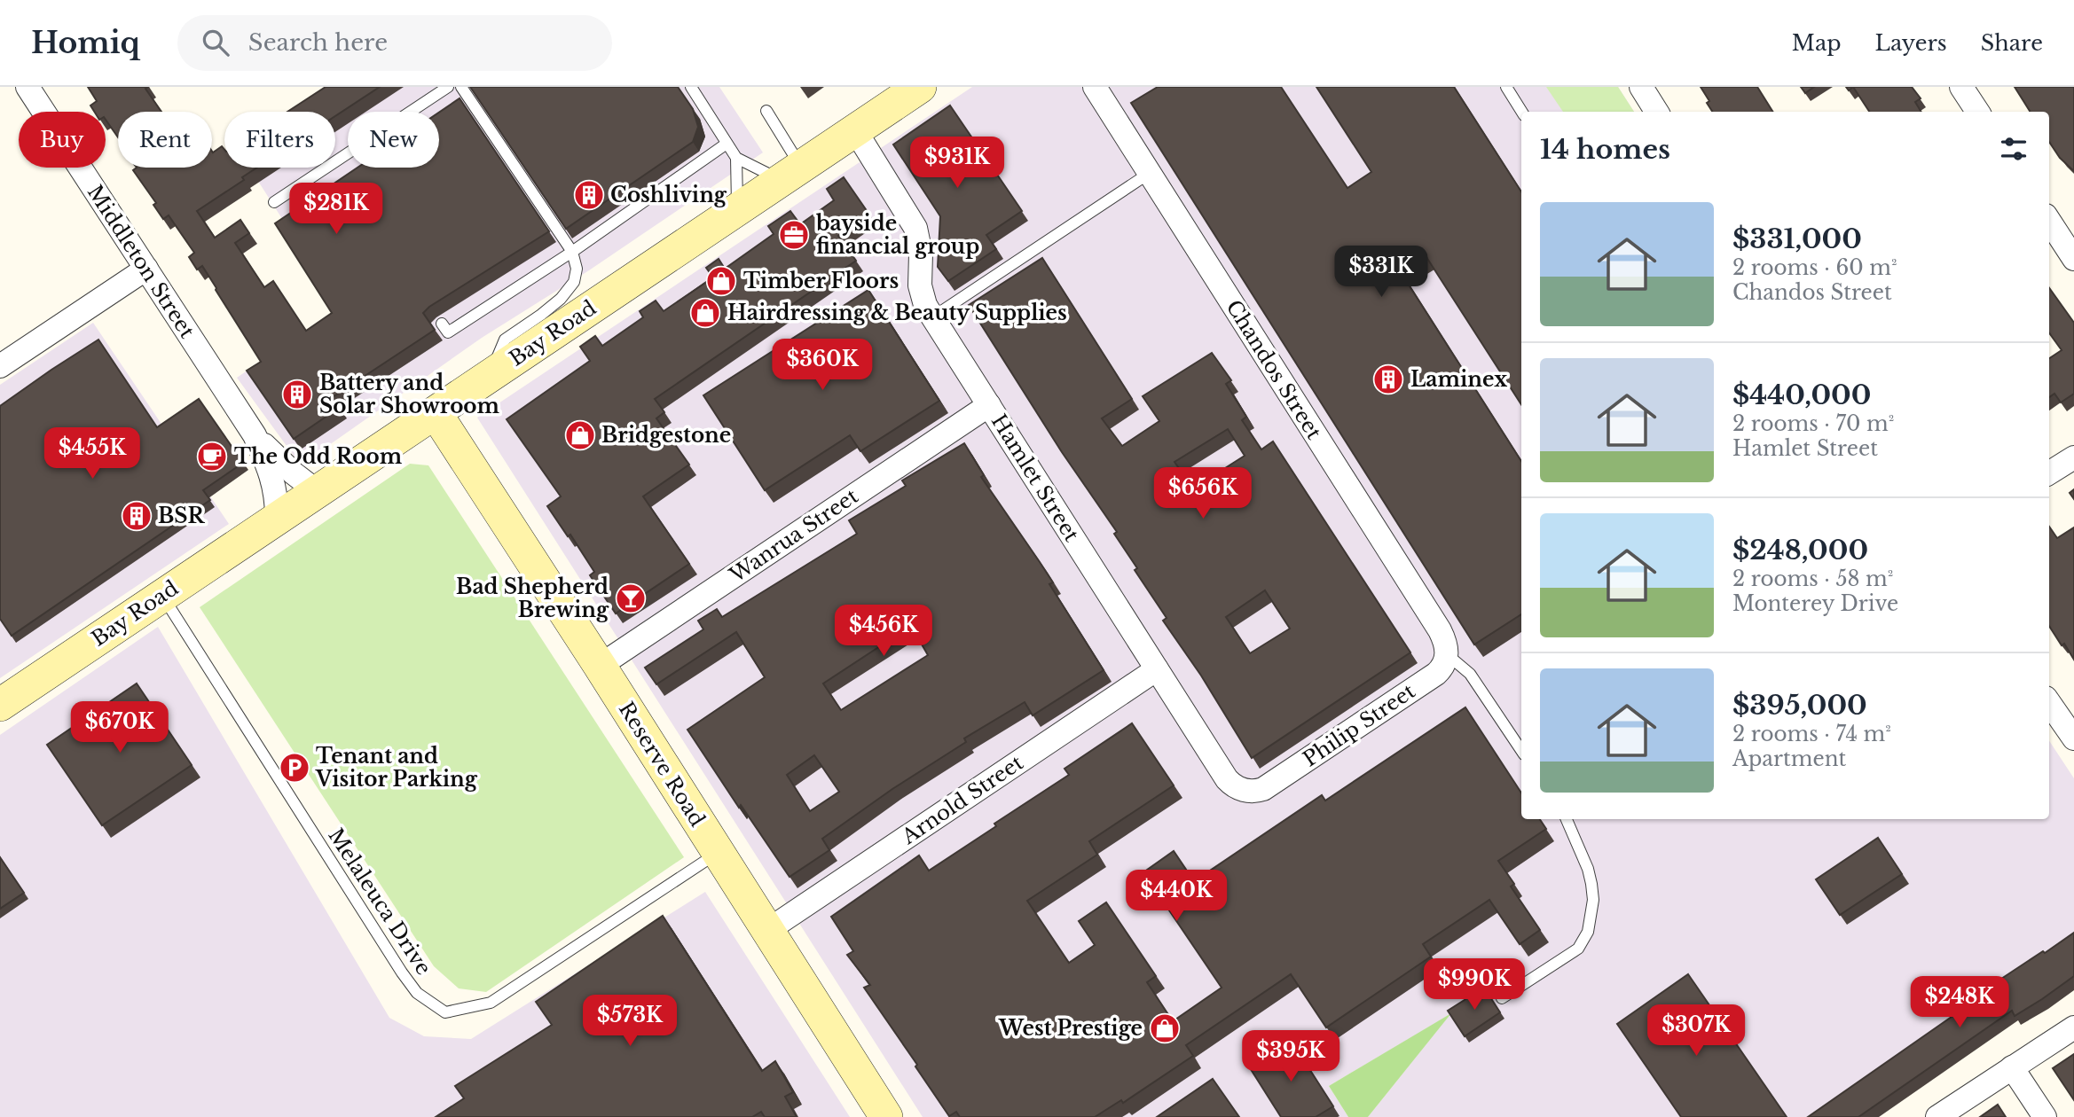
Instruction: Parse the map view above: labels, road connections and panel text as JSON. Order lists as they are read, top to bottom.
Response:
{
  "streets": {
    "main road": ["Bay Road", "Reserve Road"],
    "street": [
      "Middleton Street",
      "Chandos Street",
      "Hamlet Street",
      "Wanrua Street",
      "Philip Street",
      "Arnold Street"
    ],
    "lane": ["Melaleuca Drive"]
  },
  "crossings": [
    ["Middleton Street", "Bay Road"],
    ["Bay Road", "Hamlet Street"],
    ["Bay Road", "Reserve Road"],
    ["Bay Road", "Melaleuca Drive"],
    ["Chandos Street", "Philip Street"],
    ["Hamlet Street", "Wanrua Street"],
    ["Hamlet Street", "Philip Street"],
    ["Hamlet Street", "Arnold Street"],
    ["Wanrua Street", "Reserve Road"],
    ["Reserve Road", "Arnold Street"],
    ["Reserve Road", "Melaleuca Drive"]
  ],
  "places": {
    "building": [
      "Coshliving",
      "Laminex",
      "Battery and Solar Showroom",
      "BSR"
    ],
    "office": ["bayside financial group"],
    "shop": [
      "Timber Floors",
      "Hairdressing & Beauty Supplies",
      "Bridgestone",
      "West Prestige"
    ],
    "cafe": ["The Odd Room"],
    "bar": ["Bad Shepherd Brewing"],
    "parking": ["Tenant and Visitor Parking"]
  },
  "page": {
    "header": "Homiq",
    "search": "Search here",
    "nav": ["Map", "Layers", "Share"],
    "chip": [
      "Buy",
      "Rent",
      "Filters",
      "New"
    ],
    "heading": "14 homes",
    "price": [
      "$931K",
      "$281K",
      "$331K",
      "$360K",
      "$455K",
      "$656K",
      "$456K",
      "$670K",
      "$440K",
      "$990K",
      "$248K",
      "$573K",
      "$307K",
      "$395K"
    ],
    "list": [
      {
        "name": "$331,000",
        "note": "2 rooms · 60 m² · Chandos Street"
      },
      {
        "name": "$440,000",
        "note": "2 rooms · 70 m² · Hamlet Street"
      },
      {
        "name": "$248,000",
        "note": "2 rooms · 58 m² · Monterey Drive"
      },
      {
        "name": "$395,000",
        "note": "2 rooms · 74 m² · Apartment"
      }
    ]
  }
}
